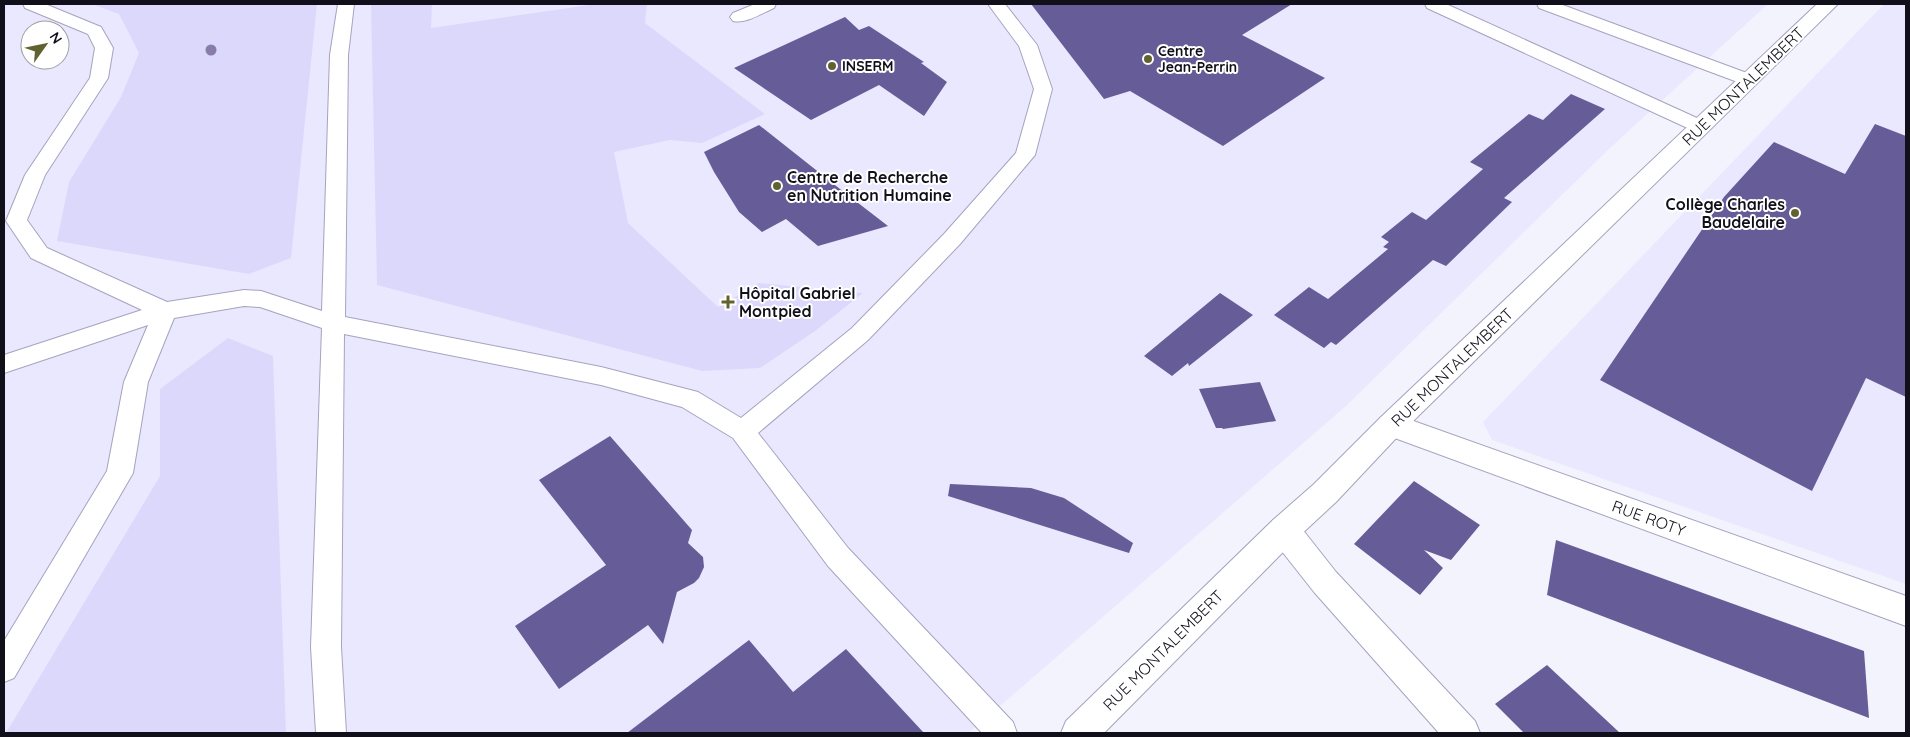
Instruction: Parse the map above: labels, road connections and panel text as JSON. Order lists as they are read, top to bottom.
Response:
{
  "streets": {
    "main road": ["RUE MONTALEMBERT", "RUE ROTY"]
  },
  "crossings": [
    ["RUE MONTALEMBERT", "RUE ROTY"]
  ],
  "places": {
    "other": [
      "Centre Jean-Perrin",
      "INSERM",
      "Centre de Recherche en Nutrition Humaine",
      "Collège Charles Baudelaire"
    ],
    "health": ["Hôpital Gabriel Montpied"]
  },
  "north": "top right"
}
